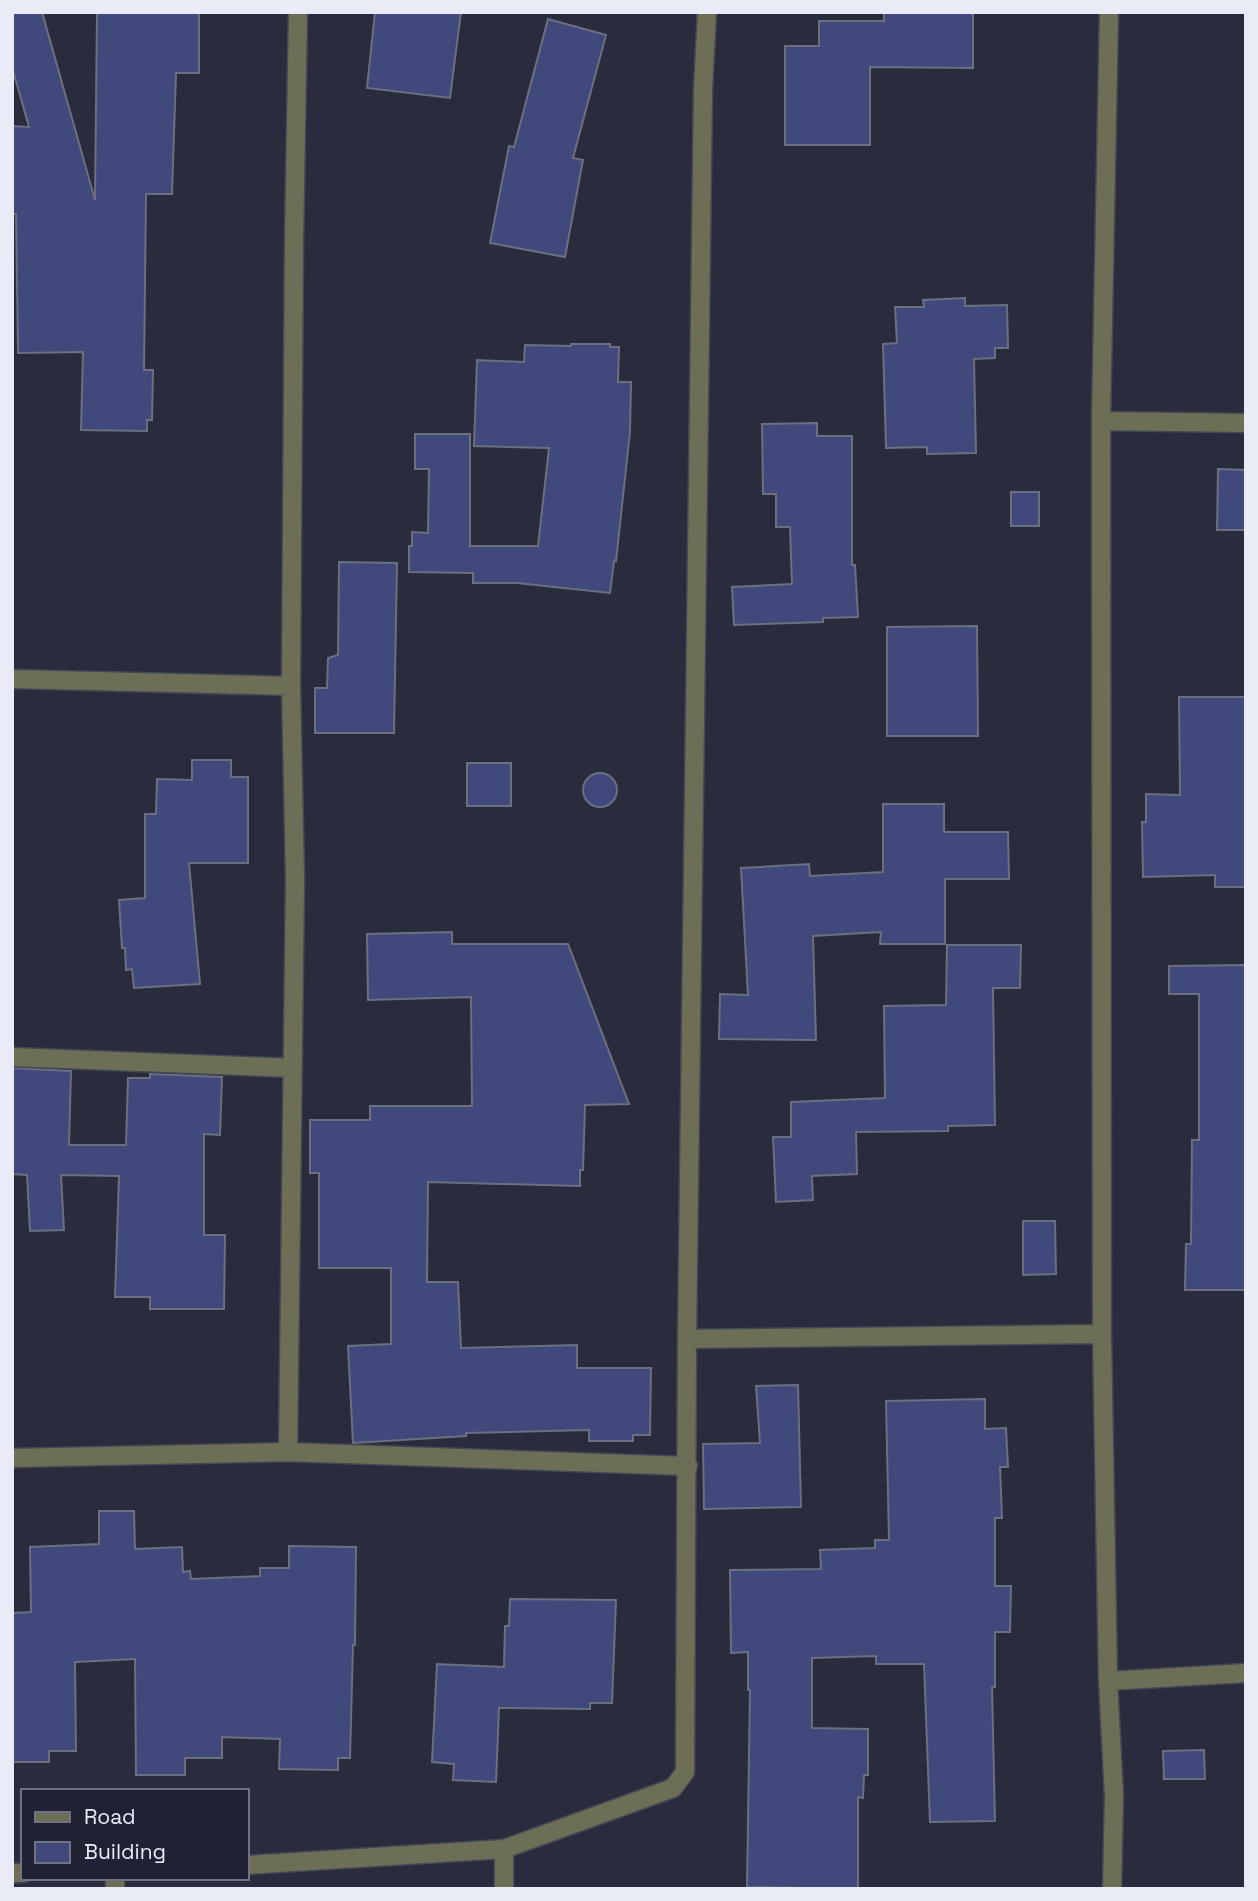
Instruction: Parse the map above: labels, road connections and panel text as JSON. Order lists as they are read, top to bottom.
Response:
{
  "legend": ["Road", "Building"]
}
